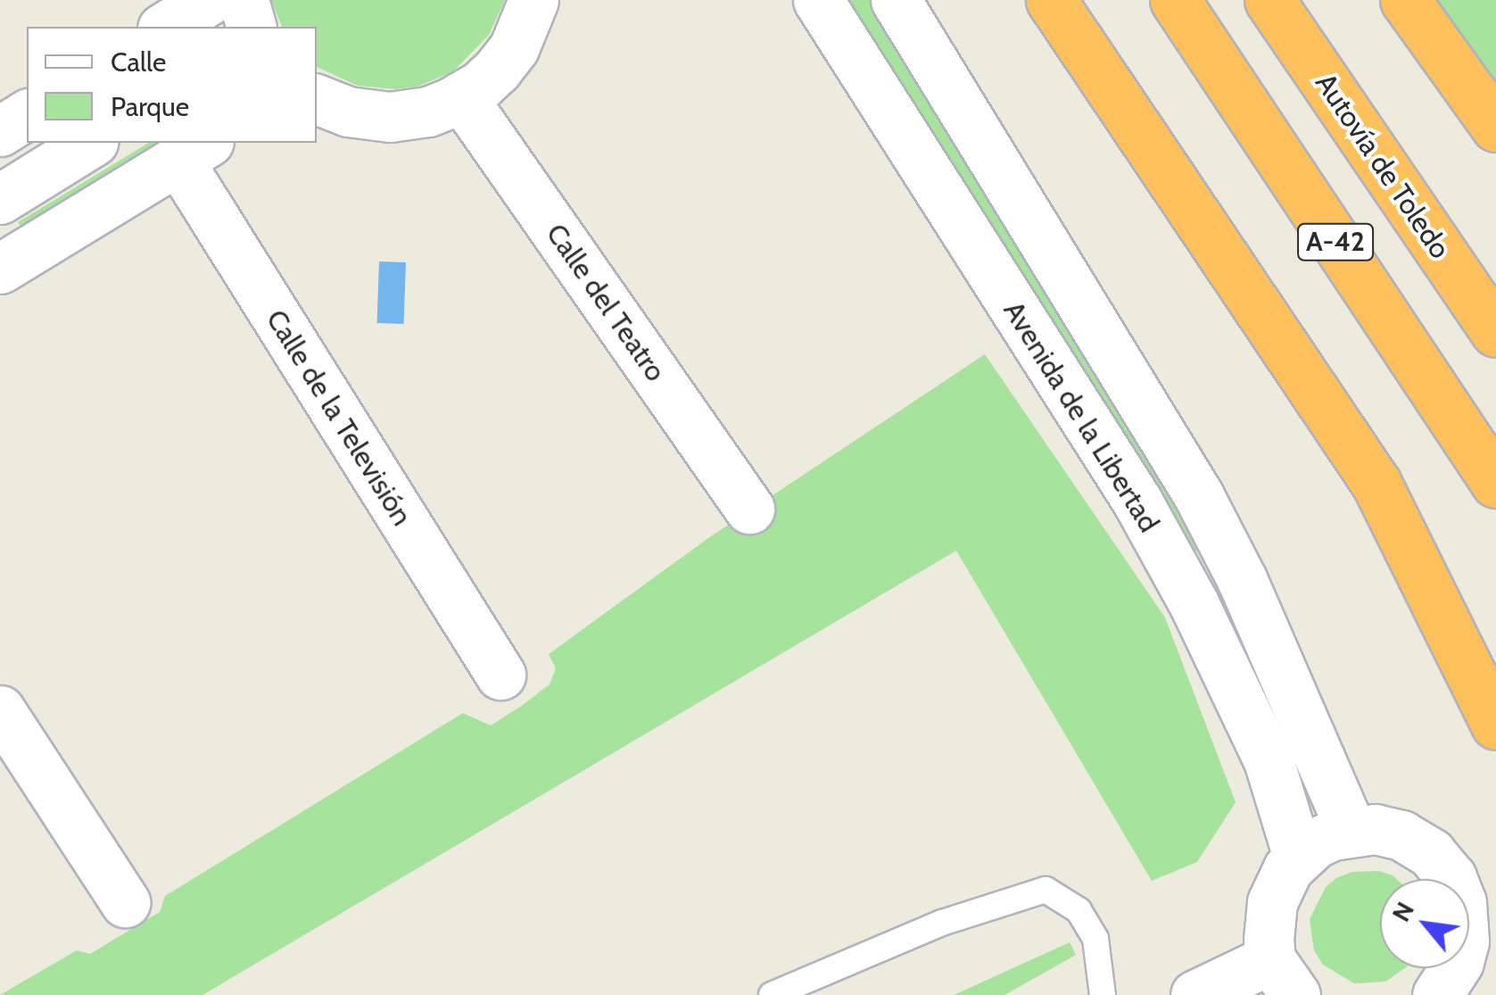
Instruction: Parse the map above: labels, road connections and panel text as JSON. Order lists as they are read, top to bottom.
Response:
{
  "streets": {
    "highway": ["Autovía de Toledo", "A-42"],
    "street": ["Calle del Teatro", "Avenida de la Libertad", "Calle de la Televisión"]
  },
  "legend": ["Calle", "Parque"],
  "north": "top left"
}
